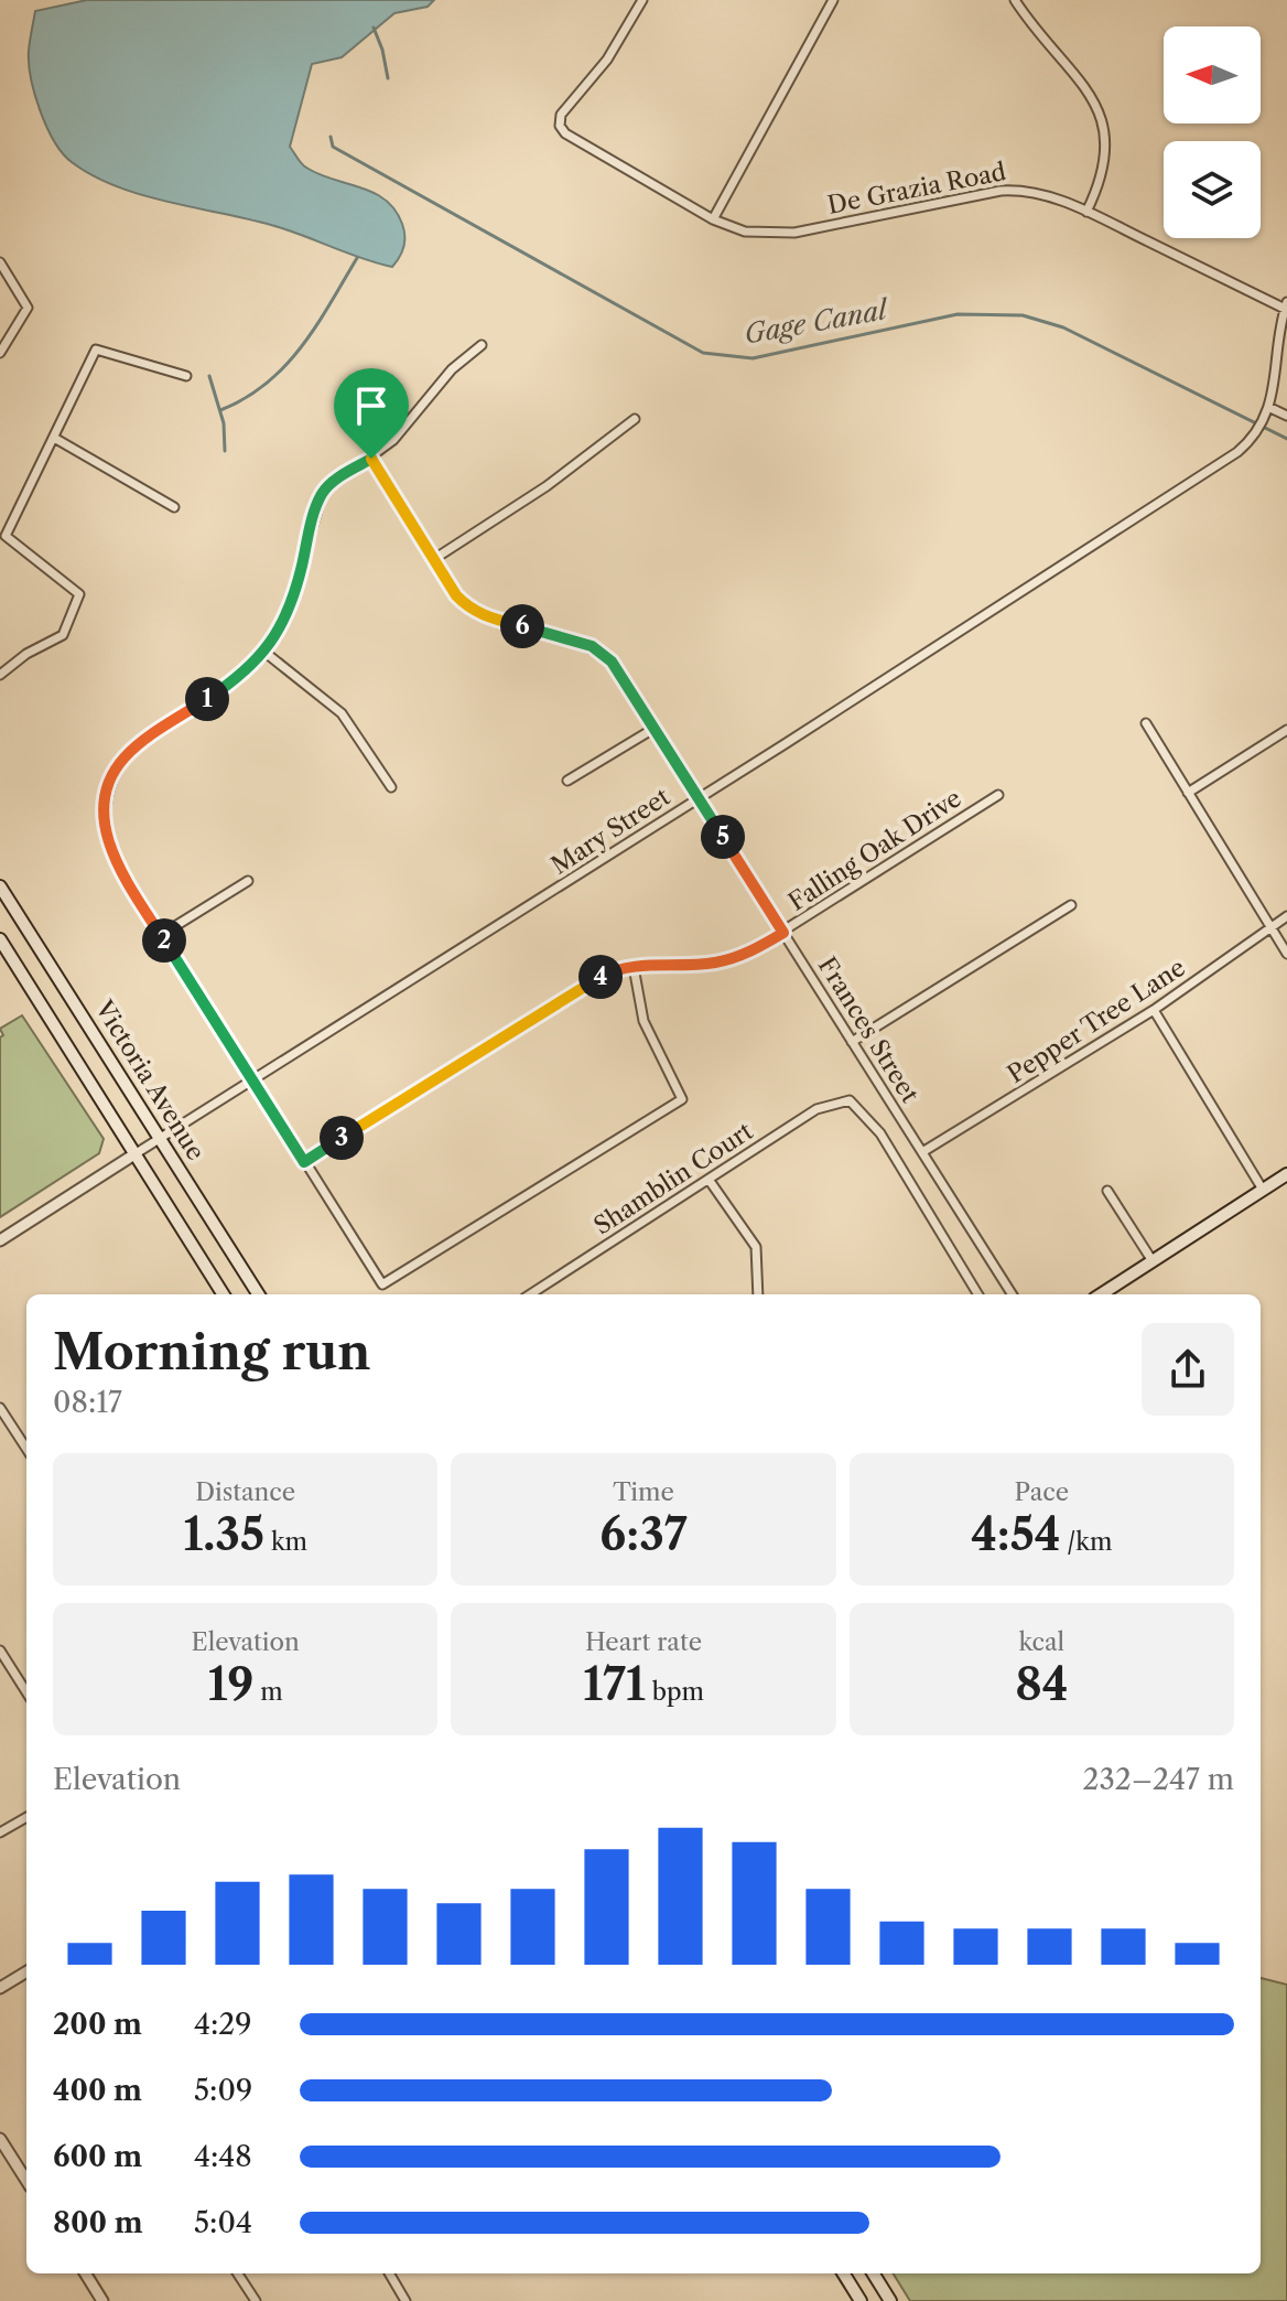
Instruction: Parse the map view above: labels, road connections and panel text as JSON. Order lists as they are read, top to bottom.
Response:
{
  "streets": {
    "main road": ["Victoria Avenue"],
    "street": [
      "De Grazia Road",
      "Mary Street",
      "Falling Oak Drive",
      "Pepper Tree Lane",
      "Frances Street",
      "Shamblin Court"
    ]
  },
  "crossings": [
    ["Mary Street", "Frances Street"],
    ["Mary Street", "Victoria Avenue"],
    ["Falling Oak Drive", "Frances Street"],
    ["Pepper Tree Lane", "Frances Street"]
  ],
  "water": ["Gage Canal"],
  "north": "left",
  "page": {
    "pins": [
      "6",
      "1",
      "5",
      "2",
      "4",
      "3"
    ],
    "heading": ["Morning run", "08:17"],
    "stats": [
      ["Distance", "1.35 km"],
      ["Time", "6:37"],
      ["Pace", "4:54 /km"],
      ["Elevation", "19 m"],
      ["Heart rate", "171 bpm"],
      ["kcal", "84"]
    ],
    "chart": ["Elevation", "232–247 m"],
    "list": [
      {
        "name": "200 m",
        "note": "4:29"
      },
      {
        "name": "400 m",
        "note": "5:09"
      },
      {
        "name": "600 m",
        "note": "4:48"
      },
      {
        "name": "800 m",
        "note": "5:04"
      }
    ]
  }
}
